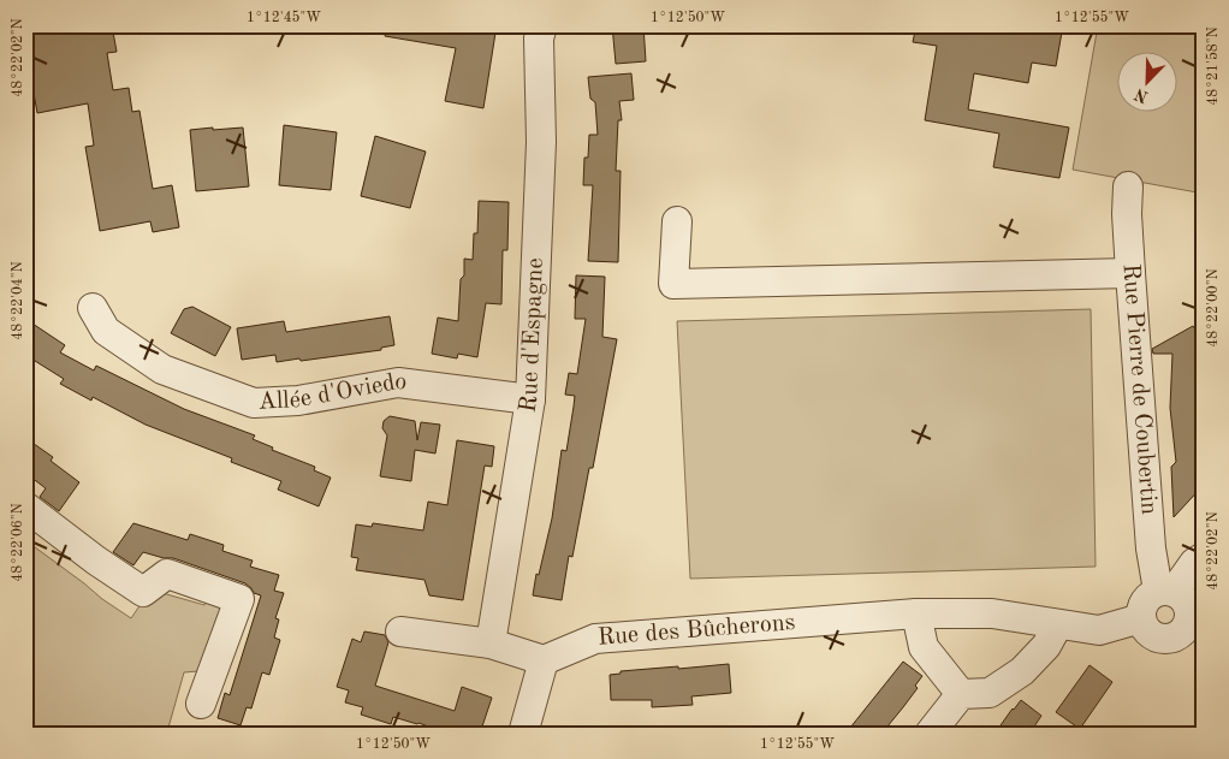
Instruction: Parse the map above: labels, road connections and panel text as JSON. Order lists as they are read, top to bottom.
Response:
{
  "streets": {
    "street": [
      "Rue d'Espagne",
      "Rue Pierre de Coubertin",
      "Allée d'Oviedo",
      "Rue des Bûcherons"
    ]
  },
  "crossings": [
    ["Rue d'Espagne", "Allée d'Oviedo"]
  ],
  "north": "bottom left",
  "coordinates": [
    "1°12'45\"W",
    "1°12'50\"W",
    "1°12'55\"W",
    "48°22'02\"N",
    "48°21'58\"N",
    "48°22'04\"N",
    "48°22'00\"N",
    "48°22'06\"N"
  ]
}
